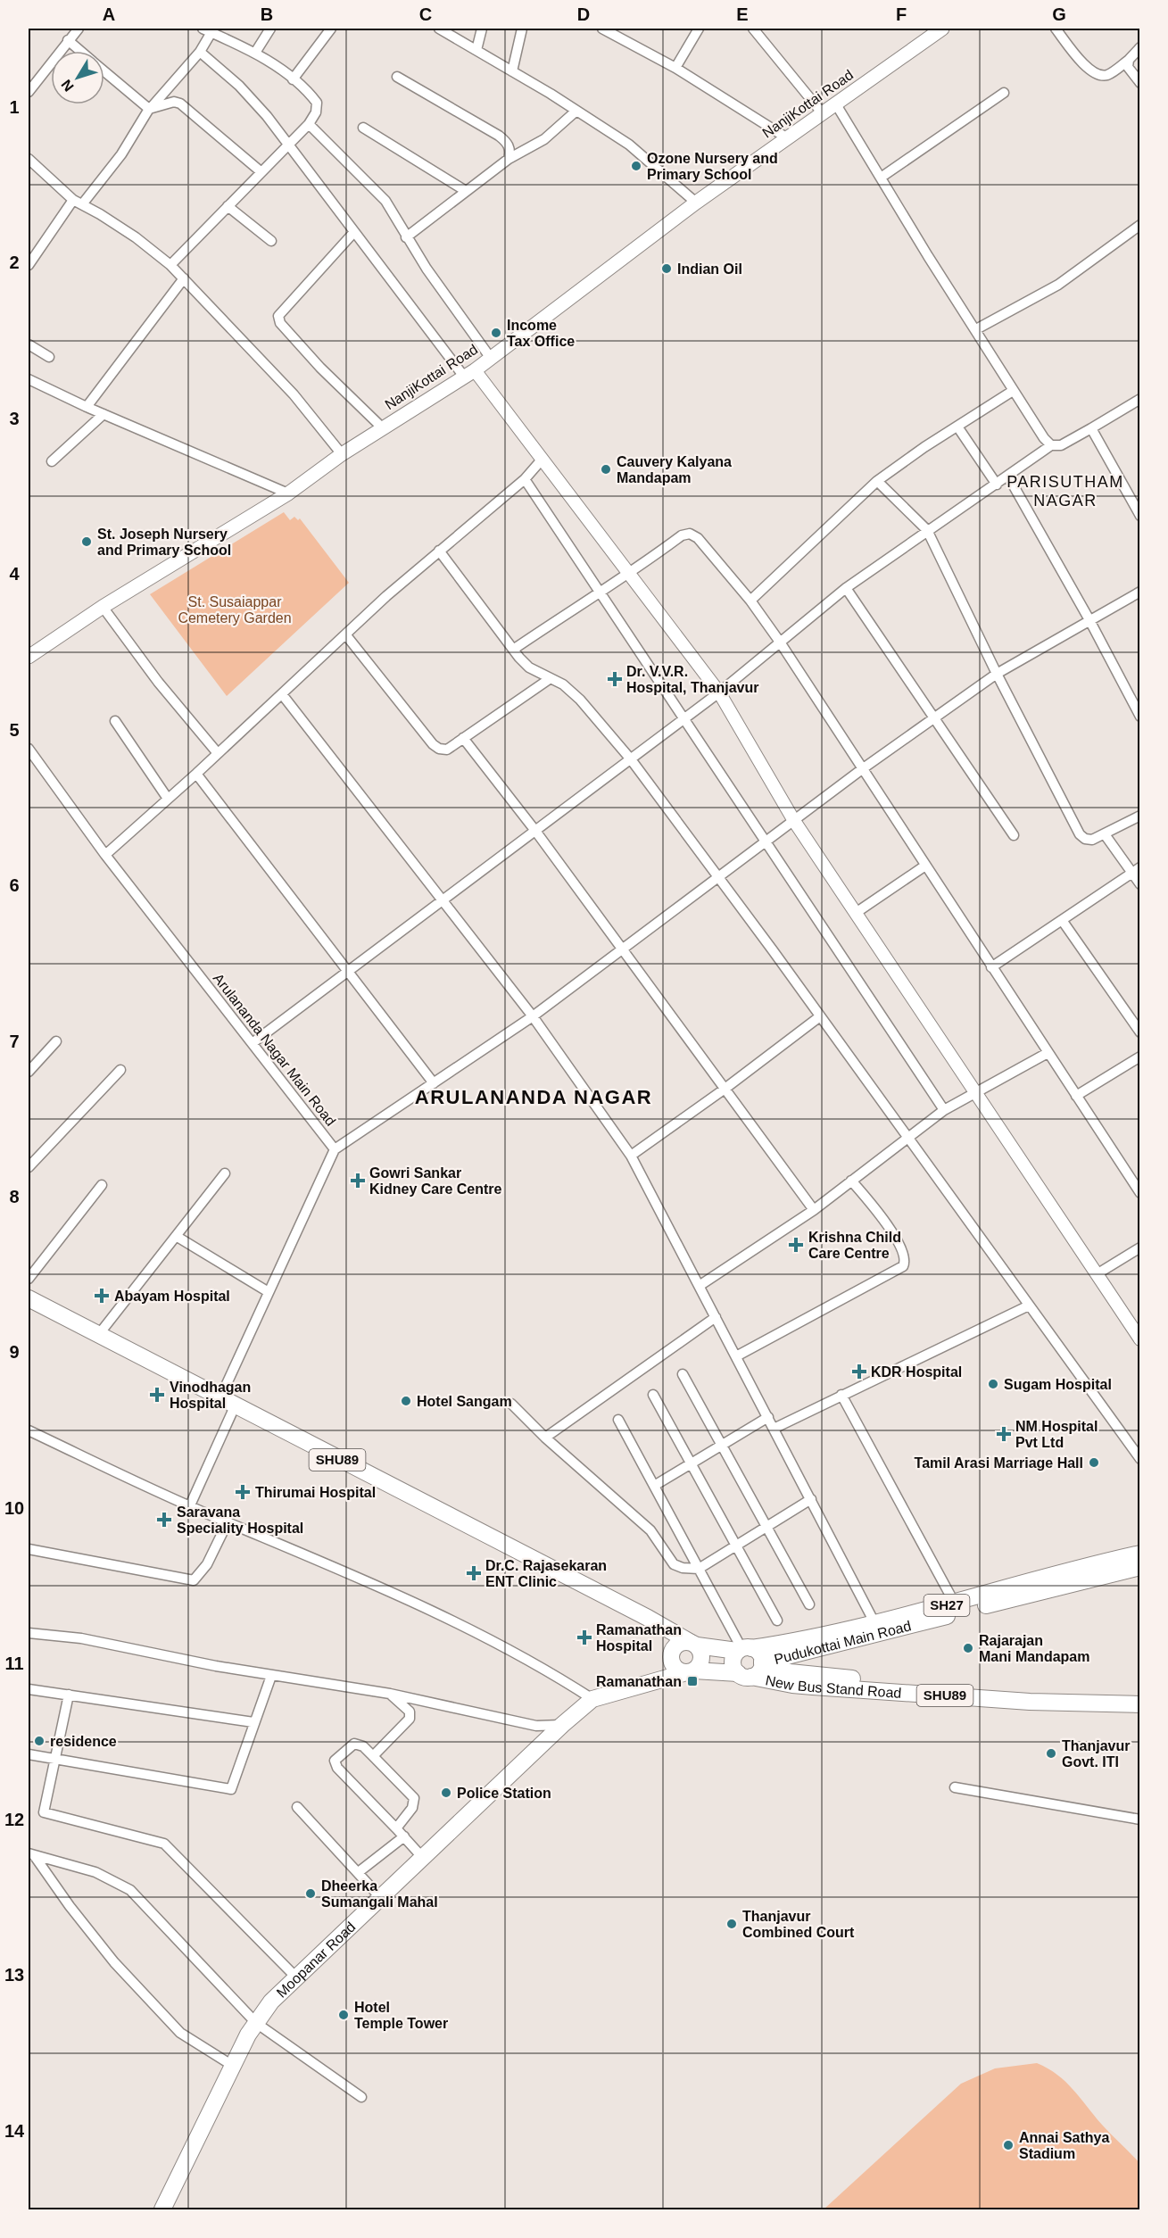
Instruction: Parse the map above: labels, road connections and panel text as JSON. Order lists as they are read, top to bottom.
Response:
{
  "streets": {
    "main road": [
      "NanjiKottai Road",
      "SHU89",
      "SH27",
      "Pudukottai Main Road",
      "New Bus Stand Road",
      "Moopanar Road"
    ],
    "street": ["Arulananda Nagar Main Road"]
  },
  "crossings": [
    ["Arulananda Nagar Main Road", "SHU89"],
    ["SHU89", "SH27"],
    ["SHU89", "Pudukottai Main Road"],
    ["SHU89", "New Bus Stand Road"],
    ["SHU89", "Moopanar Road"],
    ["SH27", "Pudukottai Main Road"],
    ["SH27", "New Bus Stand Road"],
    ["Pudukottai Main Road", "New Bus Stand Road"]
  ],
  "districts": ["PARISUTHAM NAGAR", "ARULANANDA NAGAR"],
  "parks": ["St. Susaiappar Cemetery Garden"],
  "places": {
    "other": [
      "Ozone Nursery and Primary School",
      "Indian Oil",
      "Income Tax Office",
      "Cauvery Kalyana Mandapam",
      "St. Joseph Nursery and Primary School",
      "Sugam Hospital",
      "Hotel Sangam",
      "Tamil Arasi Marriage Hall",
      "Rajarajan Mani Mandapam",
      "residence",
      "Thanjavur Govt. ITI",
      "Police Station",
      "Dheerka Sumangali Mahal",
      "Thanjavur Combined Court",
      "Hotel Temple Tower",
      "Annai Sathya Stadium"
    ],
    "health": [
      "Dr. V.V.R. Hospital, Thanjavur",
      "Gowri Sankar Kidney Care Centre",
      "Krishna Child Care Centre",
      "Abayam Hospital",
      "KDR Hospital",
      "Vinodhagan Hospital",
      "NM Hospital Pvt Ltd",
      "Thirumai Hospital",
      "Saravana Speciality Hospital",
      "Dr.C. Rajasekaran ENT Clinic",
      "Ramanathan Hospital"
    ],
    "transit": ["Ramanathan"]
  },
  "north": "bottom left",
  "grid": {
    "columns": [
      "A",
      "B",
      "C",
      "D",
      "E",
      "F",
      "G"
    ],
    "rows": [
      "1",
      "2",
      "3",
      "4",
      "5",
      "6",
      "7",
      "8",
      "9",
      "10",
      "11",
      "12",
      "13",
      "14"
    ]
  }
}
